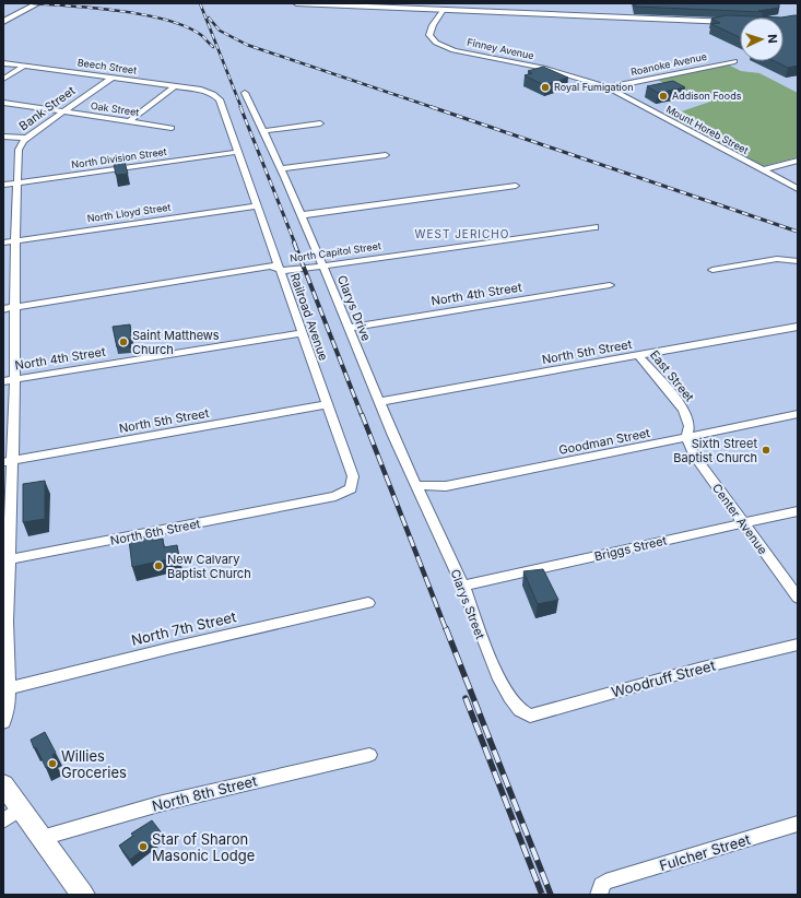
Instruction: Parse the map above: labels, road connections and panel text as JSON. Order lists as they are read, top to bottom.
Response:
{
  "streets": {
    "street": [
      "Finney Avenue",
      "Roanoke Avenue",
      "Beech Street",
      "Bank Street",
      "Oak Street",
      "Mount Horeb Street",
      "North Division Street",
      "North Lloyd Street",
      "North Capitol Street",
      "North 4th Street",
      "Clarys Drive",
      "Railroad Avenue",
      "North 5th Street",
      "East Street",
      "Goodman Street",
      "Center Avenue",
      "North 6th Street",
      "Briggs Street",
      "Clarys Street",
      "North 7th Street",
      "Woodruff Street",
      "North 8th Street",
      "Fulcher Street"
    ]
  },
  "crossings": [
    ["Finney Avenue", "Roanoke Avenue"],
    ["Finney Avenue", "Mount Horeb Street"],
    ["Roanoke Avenue", "Mount Horeb Street"],
    ["Beech Street", "Bank Street"],
    ["Beech Street", "Railroad Avenue"],
    ["Bank Street", "Oak Street"],
    ["Bank Street", "North Division Street"],
    ["Bank Street", "North Lloyd Street"],
    ["Bank Street", "North Capitol Street"],
    ["Bank Street", "North 4th Street"],
    ["Bank Street", "North 5th Street"],
    ["Bank Street", "North 6th Street"],
    ["Bank Street", "North 7th Street"],
    ["North Division Street", "Railroad Avenue"],
    ["North Lloyd Street", "Railroad Avenue"],
    ["North Capitol Street", "Clarys Drive"],
    ["North Capitol Street", "Railroad Avenue"],
    ["North 4th Street", "Clarys Drive"],
    ["North 4th Street", "Railroad Avenue"],
    ["Clarys Drive", "North 5th Street"],
    ["Clarys Drive", "Goodman Street"],
    ["Clarys Drive", "Clarys Street"],
    ["Railroad Avenue", "North 5th Street"],
    ["Railroad Avenue", "North 6th Street"],
    ["North 5th Street", "East Street"],
    ["East Street", "Goodman Street"],
    ["East Street", "Center Avenue"],
    ["Goodman Street", "Center Avenue"],
    ["Goodman Street", "Clarys Street"],
    ["Center Avenue", "Briggs Street"],
    ["Briggs Street", "Clarys Street"],
    ["Clarys Street", "Woodruff Street"]
  ],
  "districts": ["WEST JERICHO"],
  "places": [
    "Royal Fumigation",
    "Addison Foods",
    "Saint Matthews Church",
    "Sixth Street Baptist Church",
    "New Calvary Baptist Church",
    "Willies Groceries",
    "Star of Sharon Masonic Lodge"
  ],
  "north": "right"
}
